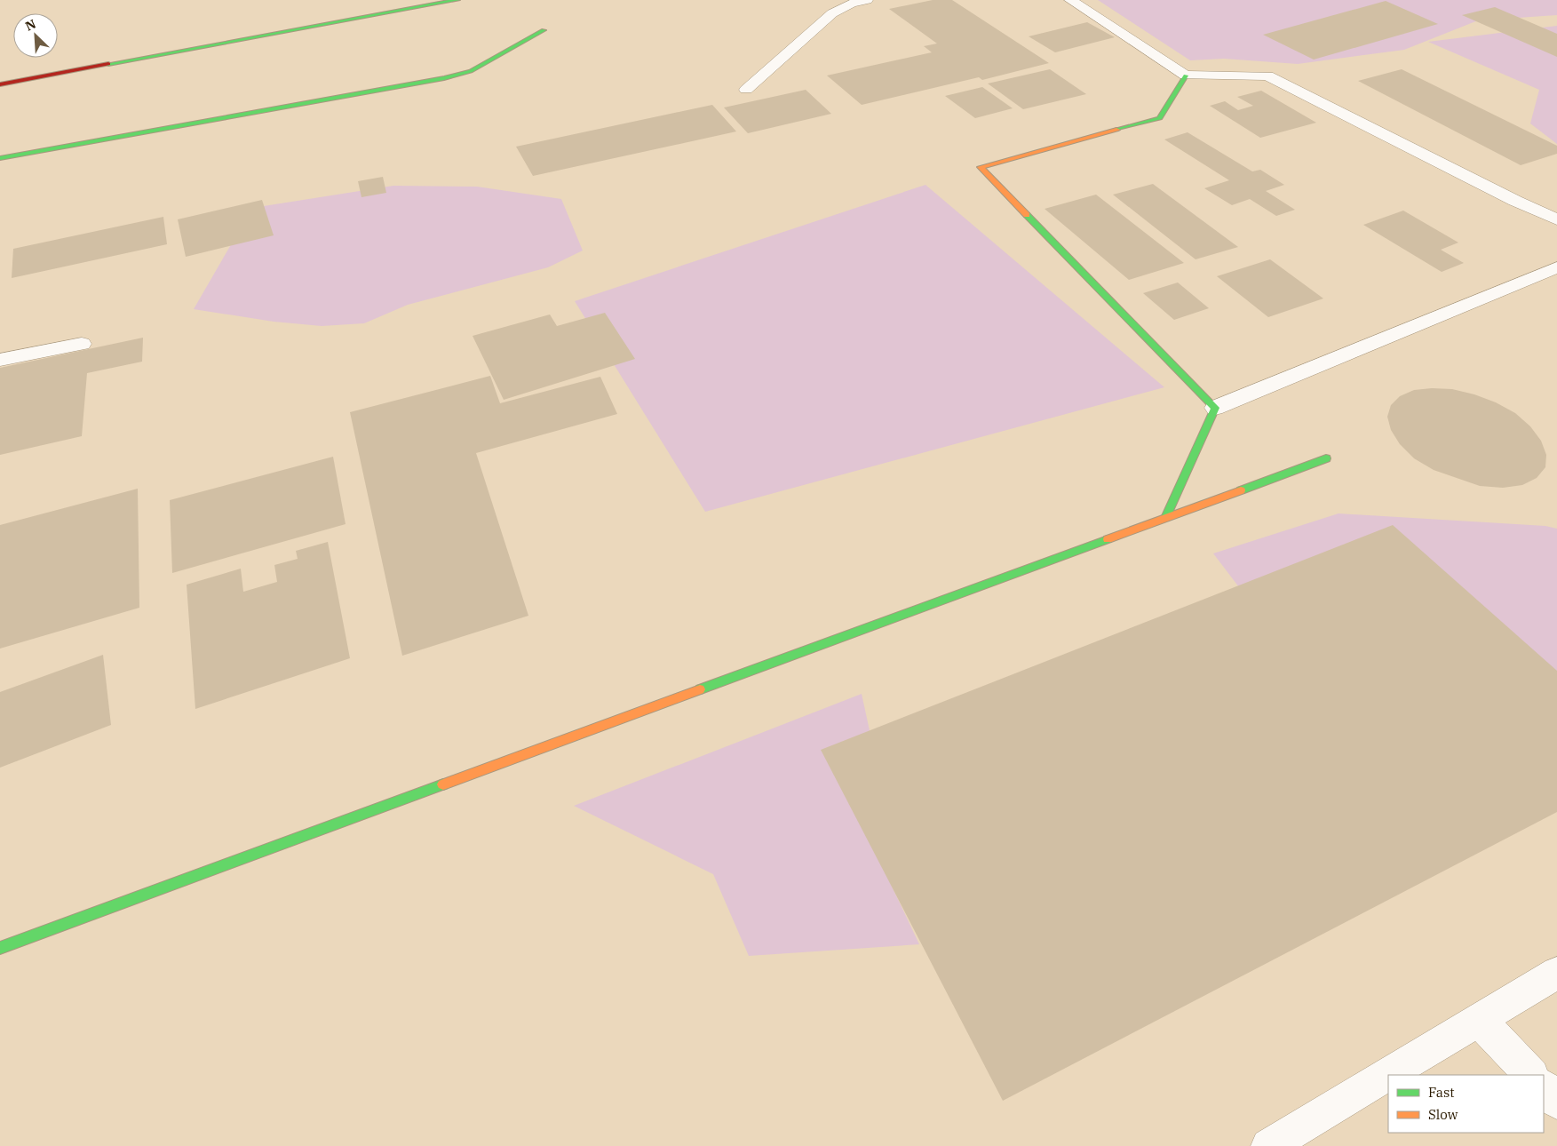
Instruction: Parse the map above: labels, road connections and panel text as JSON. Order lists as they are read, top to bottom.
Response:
{
  "legend": ["Fast", "Slow"],
  "north": "top left"
}
